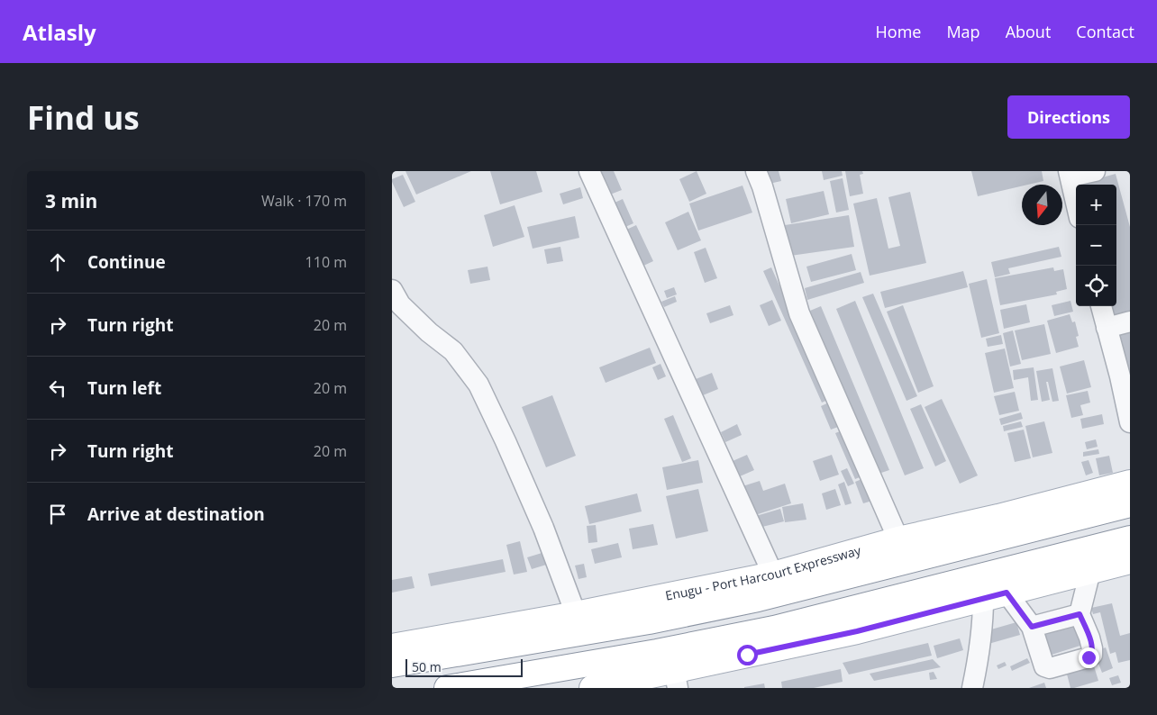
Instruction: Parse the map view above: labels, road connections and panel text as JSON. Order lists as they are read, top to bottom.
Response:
{
  "streets": {
    "main road": ["Enugu - Port Harcourt Expressway"]
  },
  "scale_bar": "50 m",
  "north": "bottom",
  "page": {
    "header": "Atlasly",
    "nav": [
      "Home",
      "Map",
      "About",
      "Contact"
    ],
    "buttons": "Directions",
    "title": "Find us",
    "heading": ["3 min", "Walk · 170 m"],
    "map_buttons": ["+", "−"],
    "list": [
      ["Continue", "110 m"],
      ["Turn right", "20 m"],
      ["Turn left", "20 m"],
      ["Turn right", "20 m"],
      "Arrive at destination"
    ],
    "scale": "50 m"
  }
}
